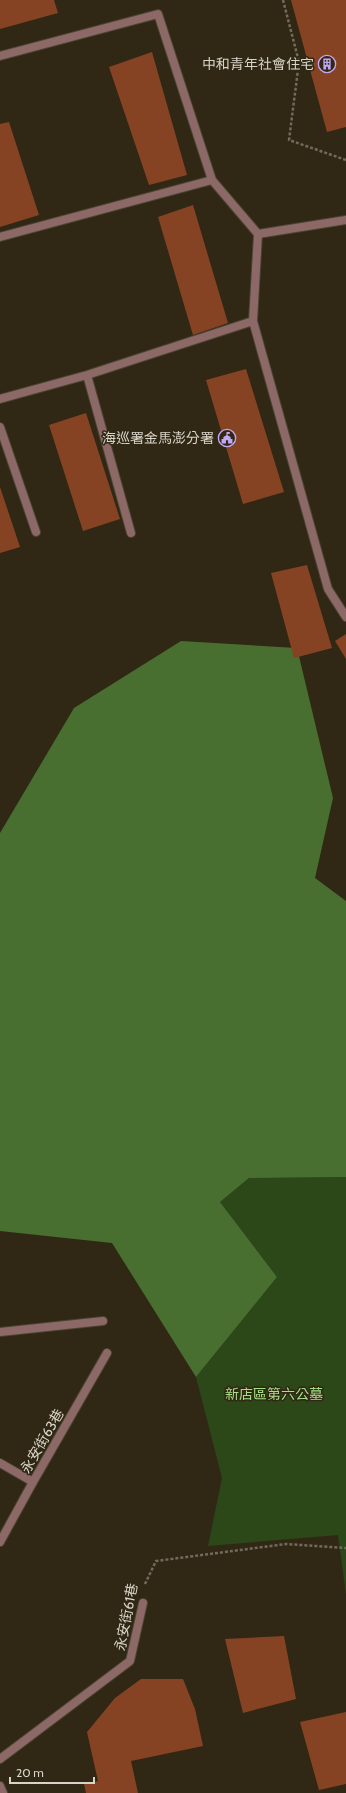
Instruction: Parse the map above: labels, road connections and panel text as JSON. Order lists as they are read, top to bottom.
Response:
{
  "streets": {
    "street": ["永安街63巷", "永安街61巷"]
  },
  "parks": ["新店區第六公墓"],
  "places": {
    "building": ["中和青年社會住宅"],
    "public building": ["海巡署金馬澎分署"]
  },
  "scale_bar": "20 m"
}
